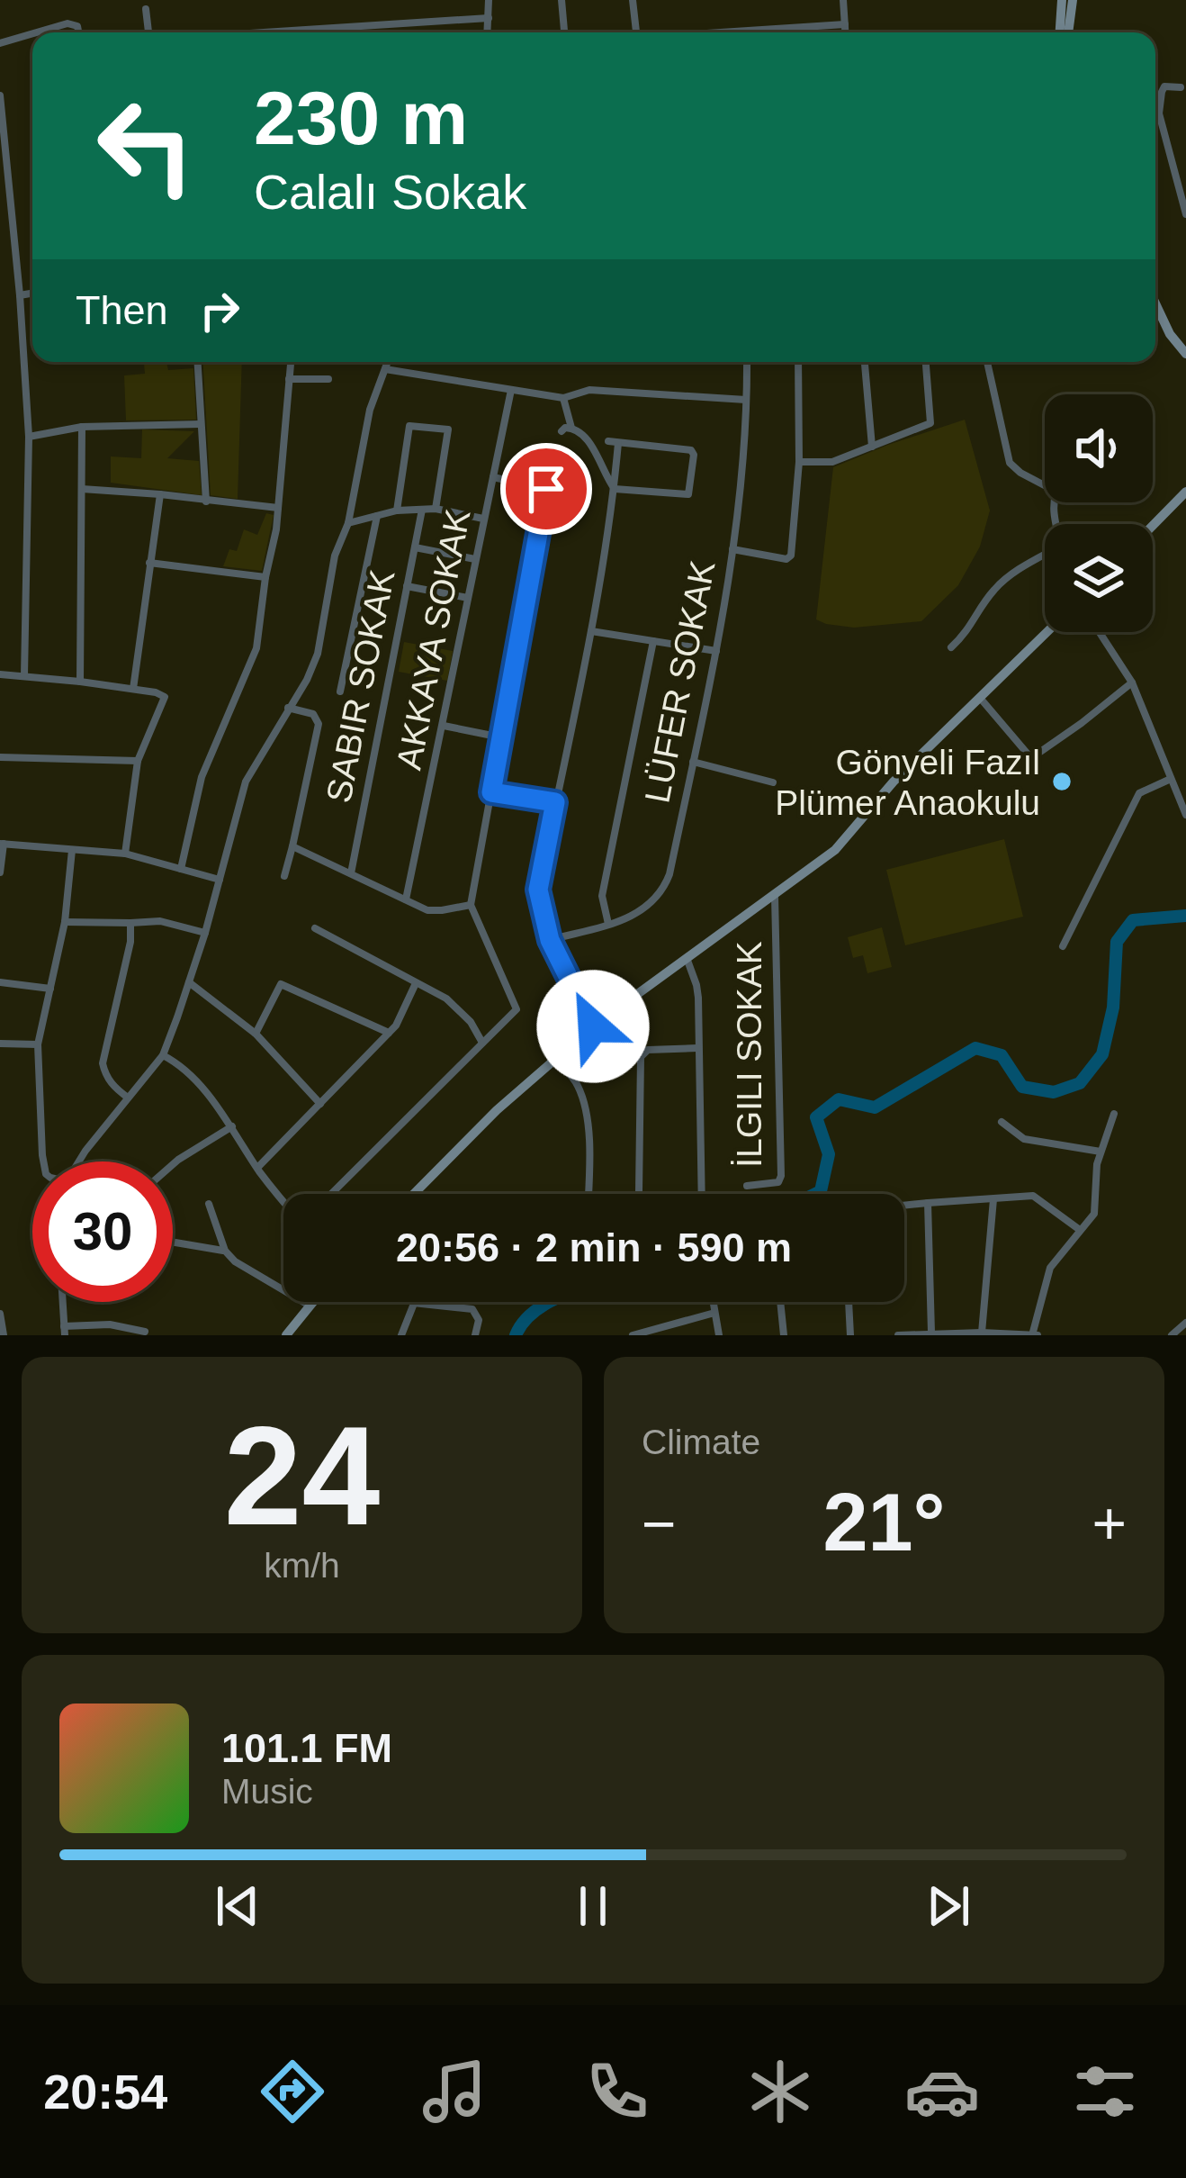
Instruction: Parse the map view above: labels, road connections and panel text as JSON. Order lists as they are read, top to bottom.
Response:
{
  "streets": {
    "street": ["AKKAYA SOKAK", "LÜFER SOKAK", "İLGILI SOKAK"]
  },
  "places": ["Gönyeli Fazıl Plümer Anaokulu"],
  "page": {
    "turn": ["230 m", "Calalı Sokak"],
    "then": "Then",
    "limit": "30",
    "trip": "20:56 · 2 min · 590 m",
    "tile": [
      ["24", "km/h"],
      "Climate"
    ],
    "heat": ["−", "21°", "+"],
    "song": ["101.1 FM", "Music"],
    "tabs": "20:54"
  }
}
